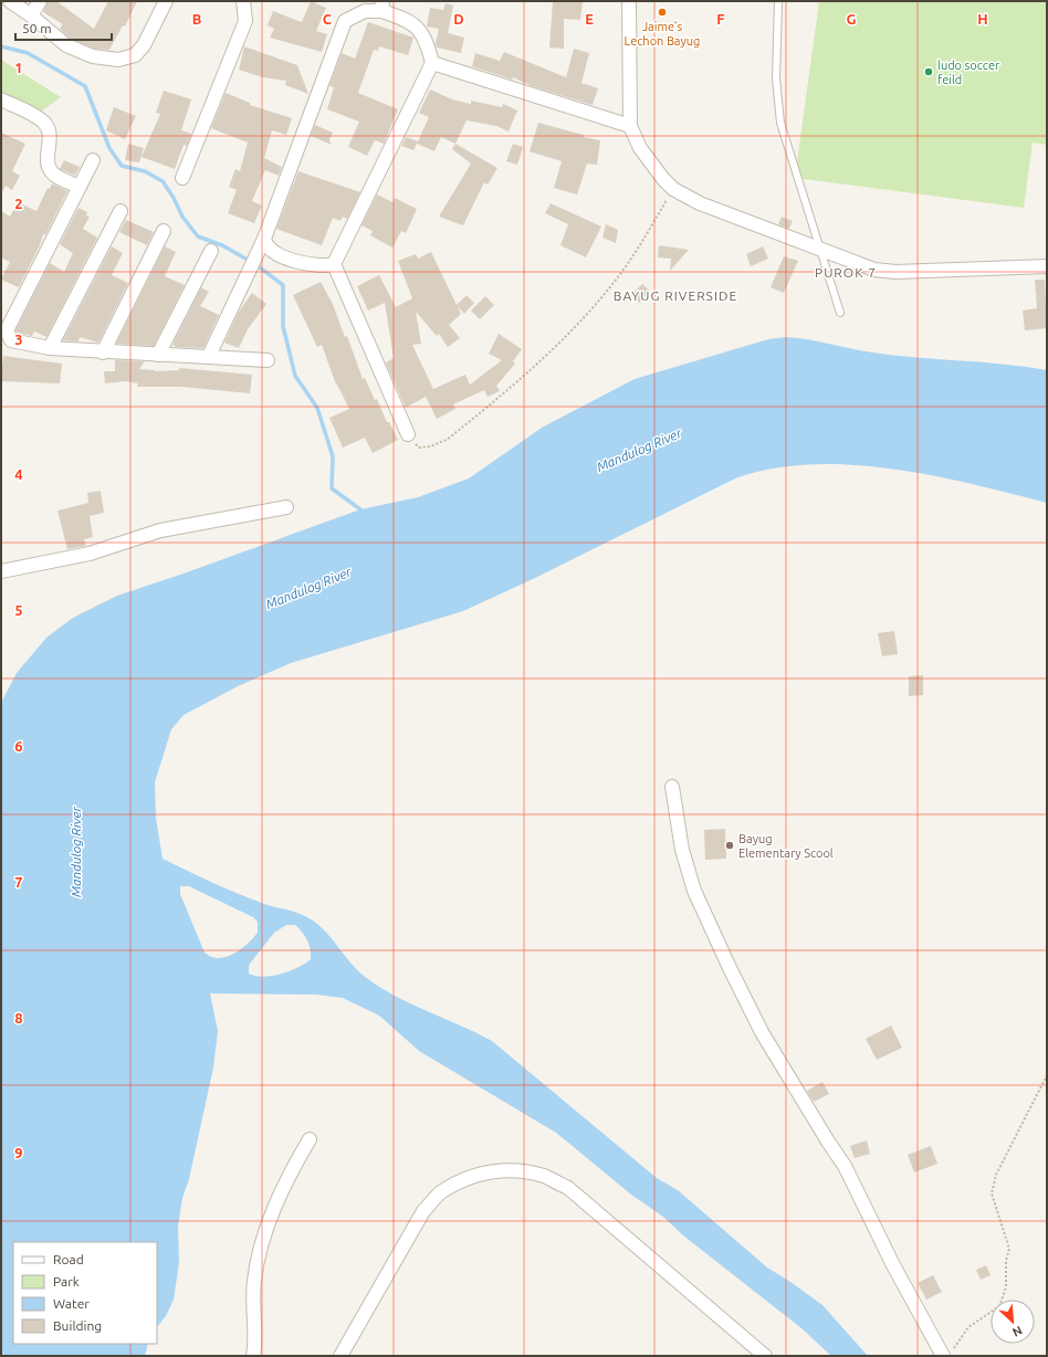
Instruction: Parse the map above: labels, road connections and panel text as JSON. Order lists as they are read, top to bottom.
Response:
{
  "districts": ["PUROK 7", "BAYUG RIVERSIDE"],
  "water": ["Mandulog River"],
  "places": ["Jaime's Lechon Bayug", "ludo soccer feild", "Bayug Elementary Scool"],
  "legend": [
    "Road",
    "Park",
    "Water",
    "Building"
  ],
  "scale_bar": "50 m",
  "north": "bottom right",
  "grid": {
    "columns": [
      "B",
      "C",
      "D",
      "E",
      "F",
      "G",
      "H"
    ],
    "rows": [
      "1",
      "2",
      "3",
      "4",
      "5",
      "6",
      "7",
      "8",
      "9"
    ]
  }
}
